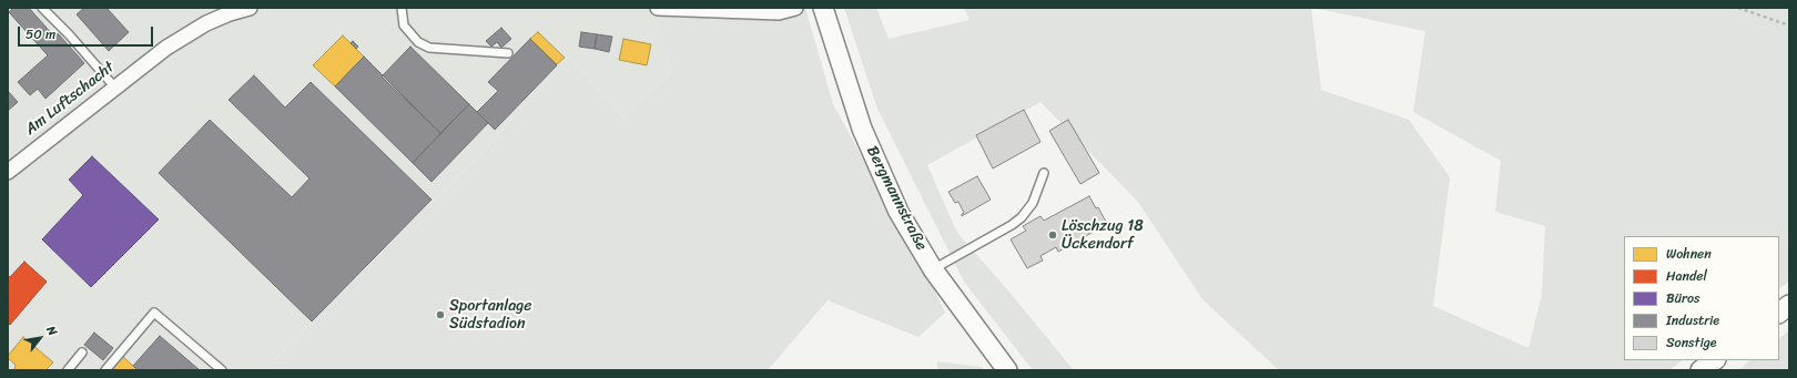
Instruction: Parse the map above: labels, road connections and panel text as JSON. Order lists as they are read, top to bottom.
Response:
{
  "streets": {
    "street": ["Am Luftschacht", "Bergmannstraße"]
  },
  "places": ["Löschzug 18 Ückendorf", "Sportanlage Südstadion"],
  "legend": [
    "Wohnen",
    "Handel",
    "Büros",
    "Industrie",
    "Sonstige"
  ],
  "scale_bar": "50 m",
  "north": "top right"
}
